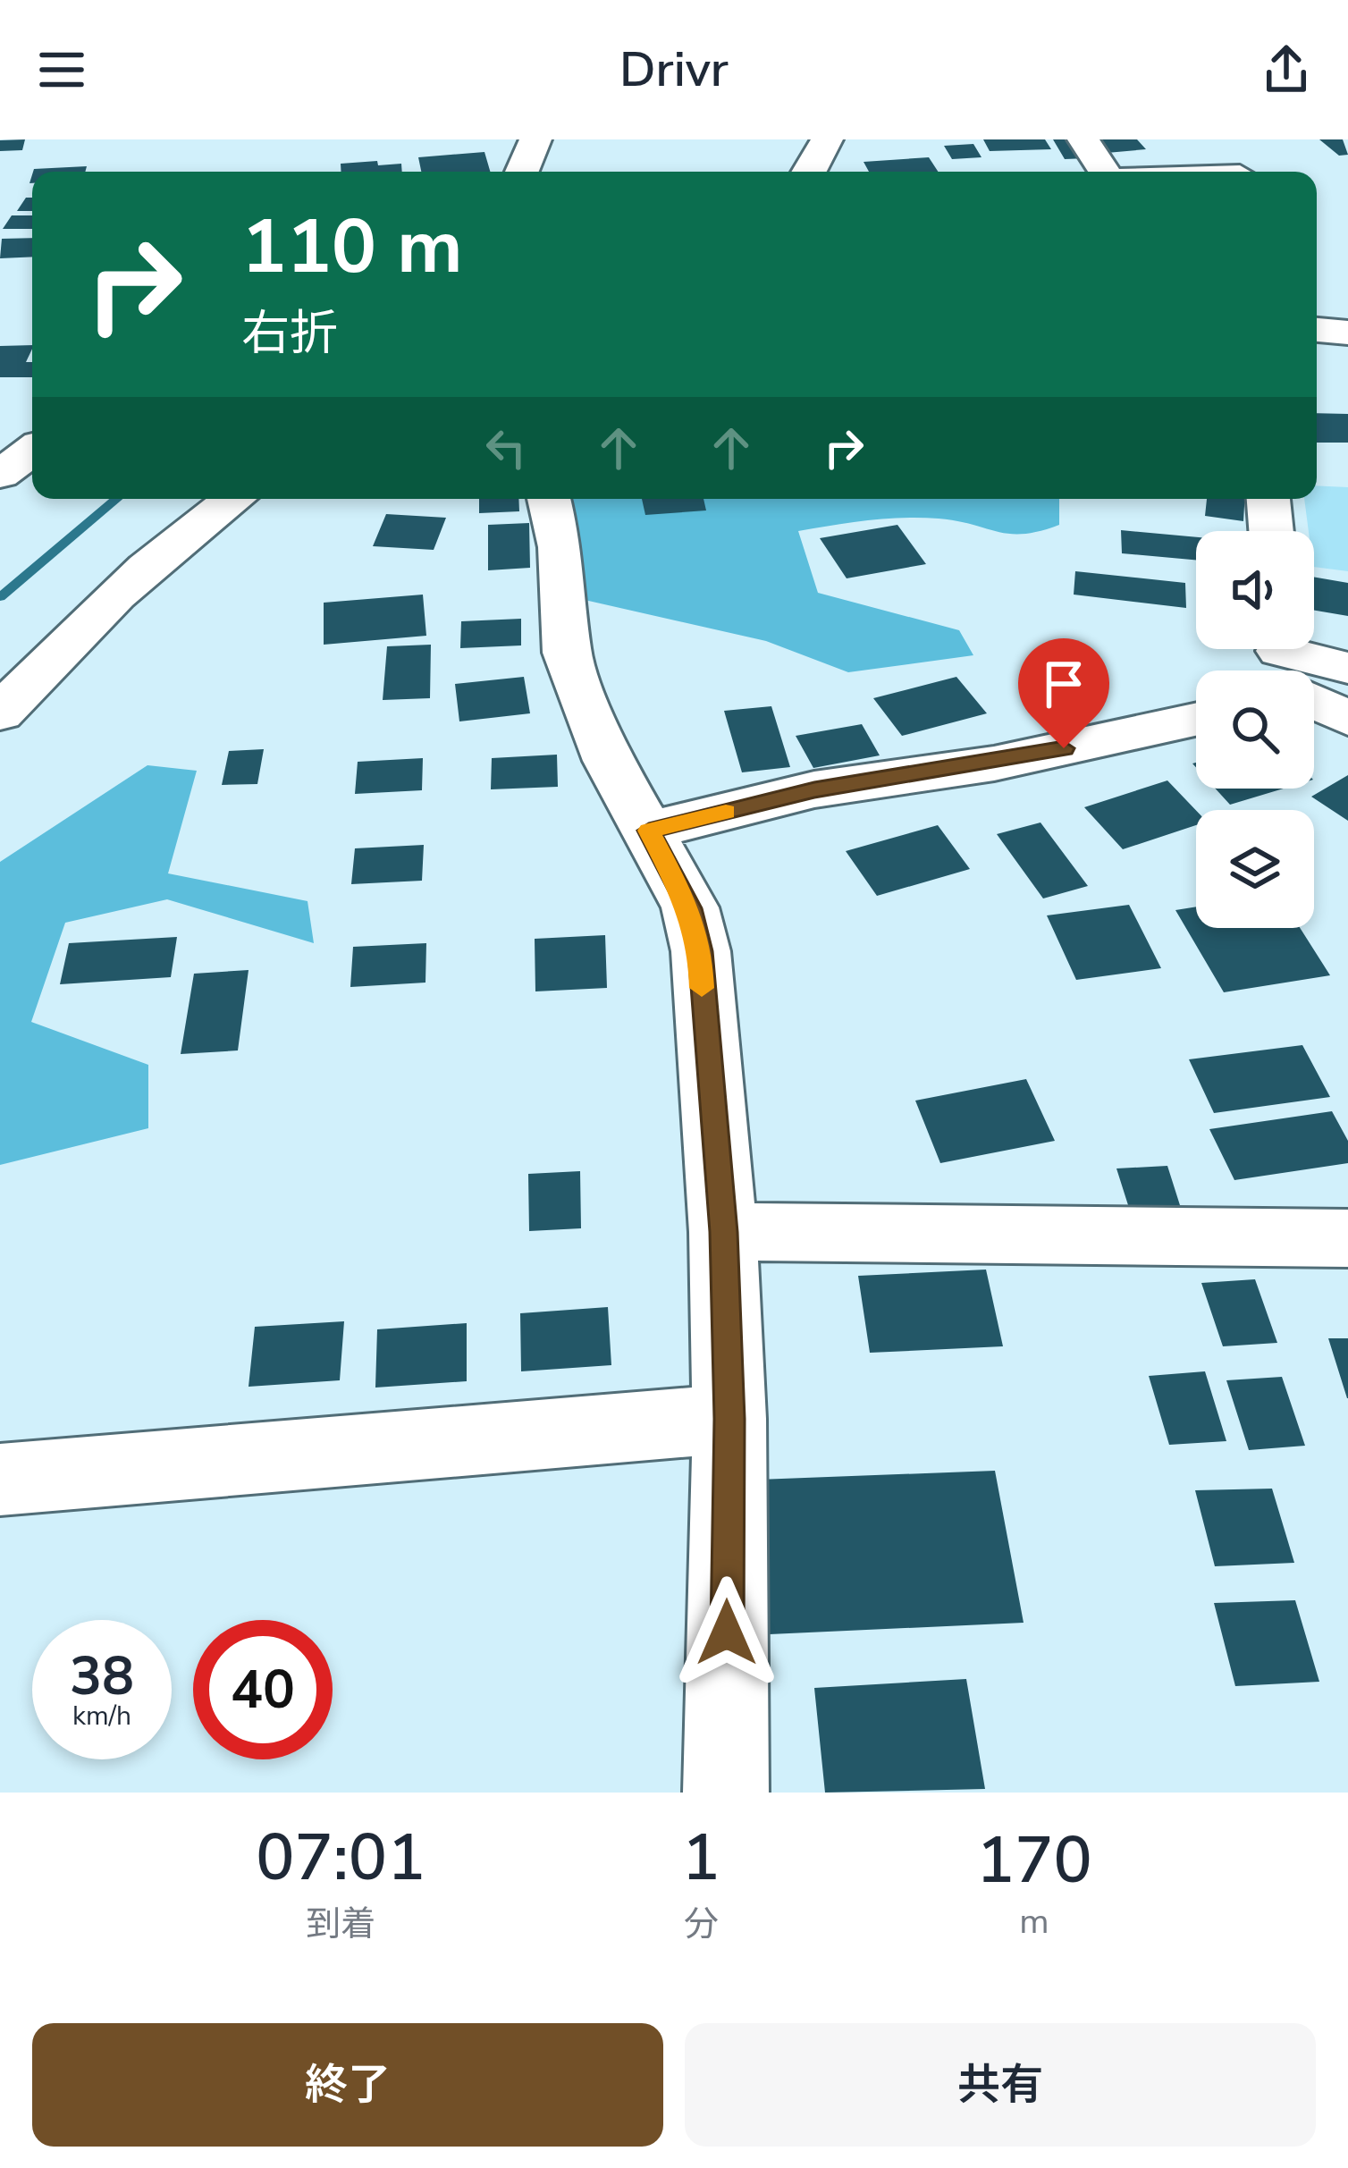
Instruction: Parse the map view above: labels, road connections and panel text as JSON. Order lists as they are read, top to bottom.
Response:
{
  "page": {
    "header": "Drivr",
    "turn": ["110 m", "右折"],
    "speed": "38 km/h",
    "limit": "40",
    "eta": [
      "07:01",
      "到着",
      "1",
      "分",
      "170",
      "m"
    ],
    "buttons": ["終了", "共有"]
  }
}
